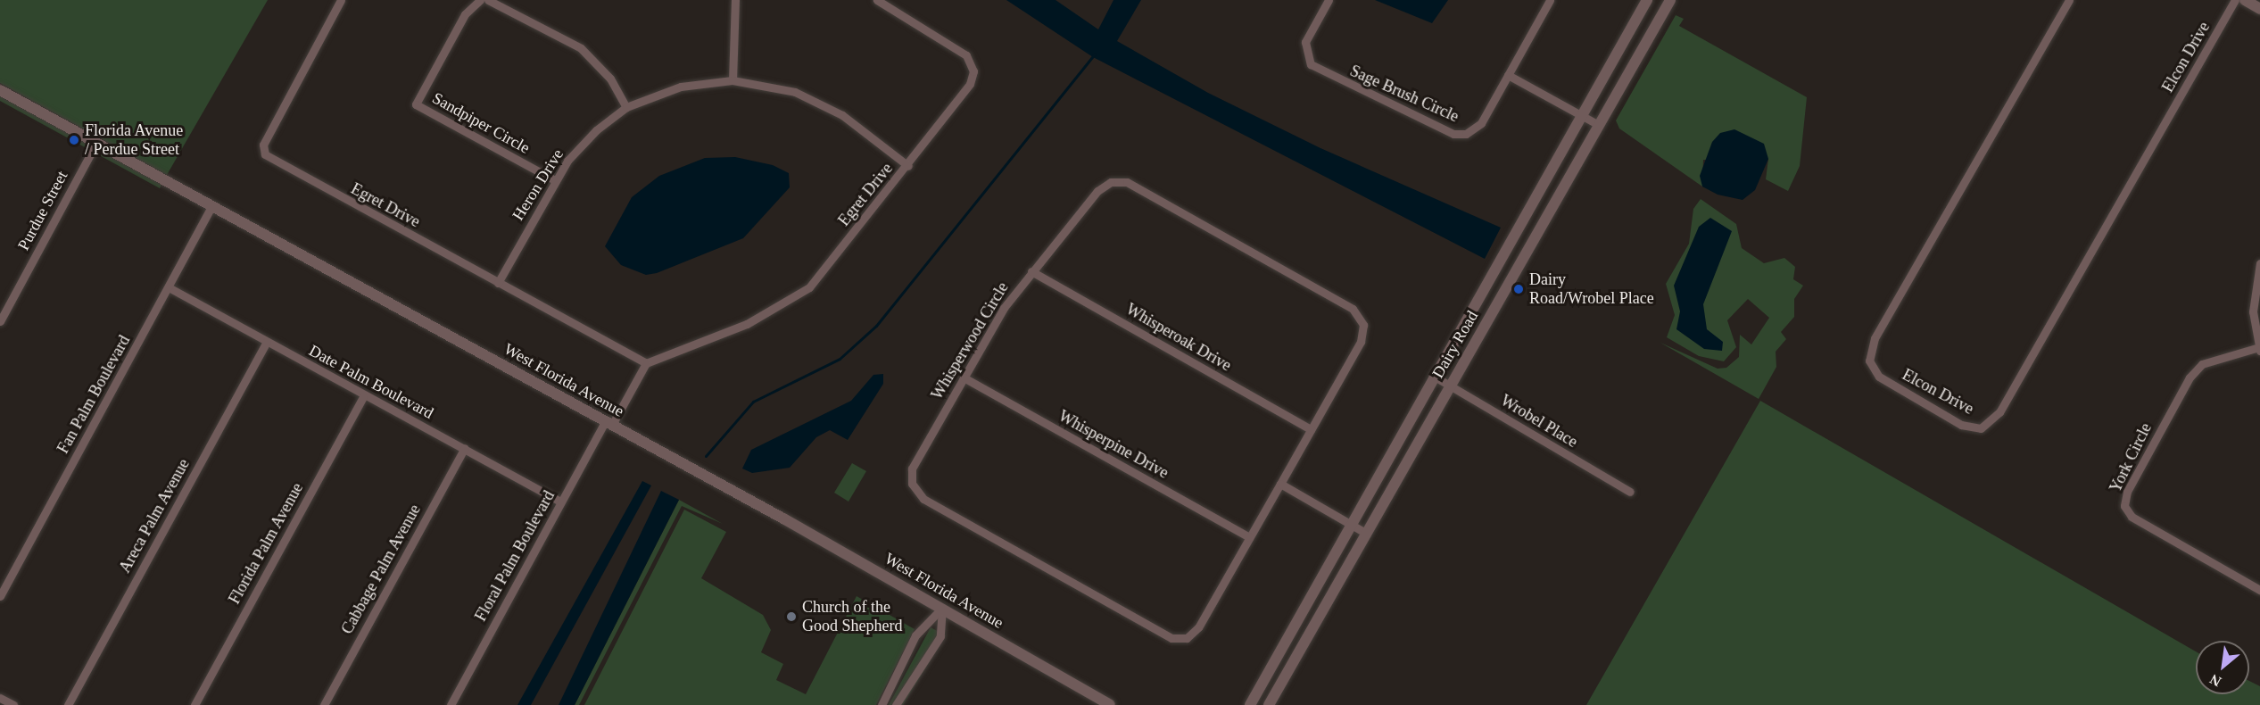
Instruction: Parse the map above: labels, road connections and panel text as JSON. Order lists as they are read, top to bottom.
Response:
{
  "streets": {
    "street": [
      "Elcon Drive",
      "Sage Brush Circle",
      "Sandpiper Circle",
      "Heron Drive",
      "Egret Drive",
      "Purdue Street",
      "Whisperoak Drive",
      "Whisperwood Circle",
      "Dairy Road",
      "West Florida Avenue",
      "Date Palm Boulevard",
      "Fan Palm Boulevard",
      "Wrobel Place",
      "Whisperpine Drive",
      "York Circle",
      "Areca Palm Avenue",
      "Florida Palm Avenue",
      "Floral Palm Boulevard",
      "Cabbage Palm Avenue"
    ]
  },
  "crossings": [
    ["Sandpiper Circle", "Heron Drive"],
    ["Heron Drive", "Egret Drive"],
    ["Purdue Street", "West Florida Avenue"],
    ["Whisperoak Drive", "Whisperwood Circle"],
    ["Whisperwood Circle", "Whisperpine Drive"],
    ["Dairy Road", "Wrobel Place"],
    ["West Florida Avenue", "Fan Palm Boulevard"],
    ["West Florida Avenue", "Floral Palm Boulevard"],
    ["Date Palm Boulevard", "Fan Palm Boulevard"],
    ["Date Palm Boulevard", "Areca Palm Avenue"],
    ["Date Palm Boulevard", "Florida Palm Avenue"],
    ["Date Palm Boulevard", "Floral Palm Boulevard"],
    ["Date Palm Boulevard", "Cabbage Palm Avenue"]
  ],
  "places": ["Florida Avenue / Perdue Street", "Dairy Road/Wrobel Place", "Church of the Good Shepherd"],
  "north": "bottom left"
}
